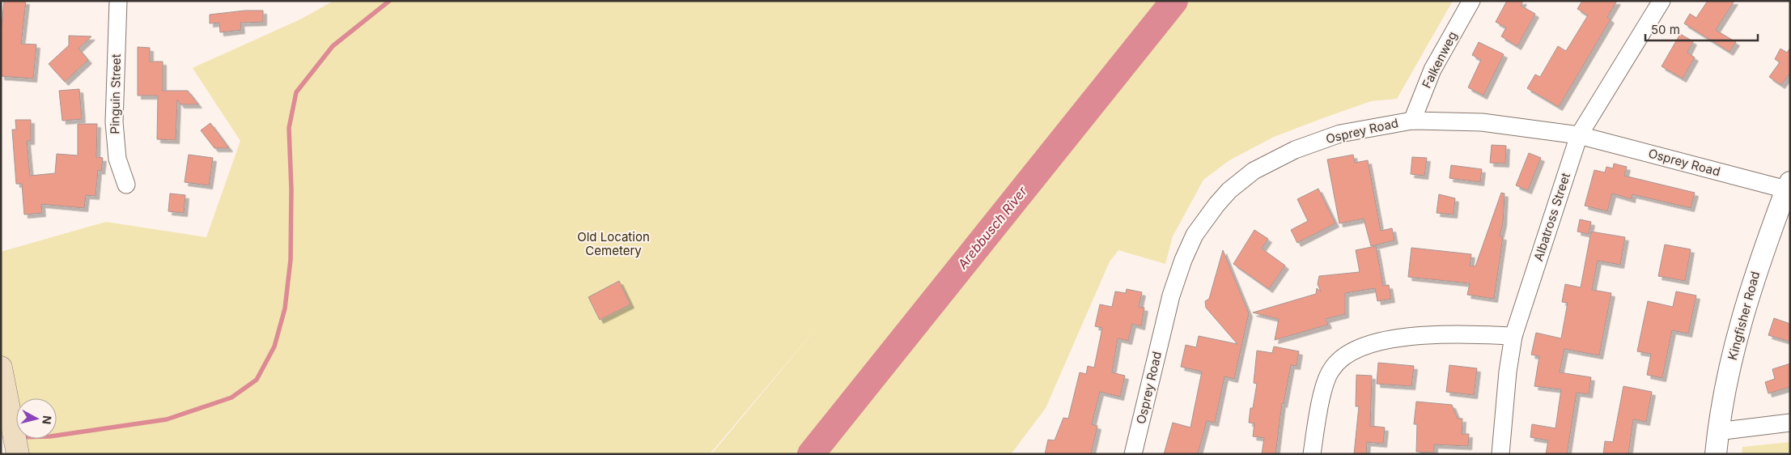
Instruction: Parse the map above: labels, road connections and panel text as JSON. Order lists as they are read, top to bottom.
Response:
{
  "streets": {
    "street": [
      "Falkenweg",
      "Pinguin Street",
      "Osprey Road",
      "Albatross Street",
      "Kingfisher Road"
    ]
  },
  "crossings": [
    ["Falkenweg", "Osprey Road"],
    ["Osprey Road", "Albatross Street"],
    ["Osprey Road", "Kingfisher Road"]
  ],
  "water": ["Arebbusch River"],
  "parks": ["Old Location Cemetery"],
  "scale_bar": "50 m",
  "north": "right"
}
